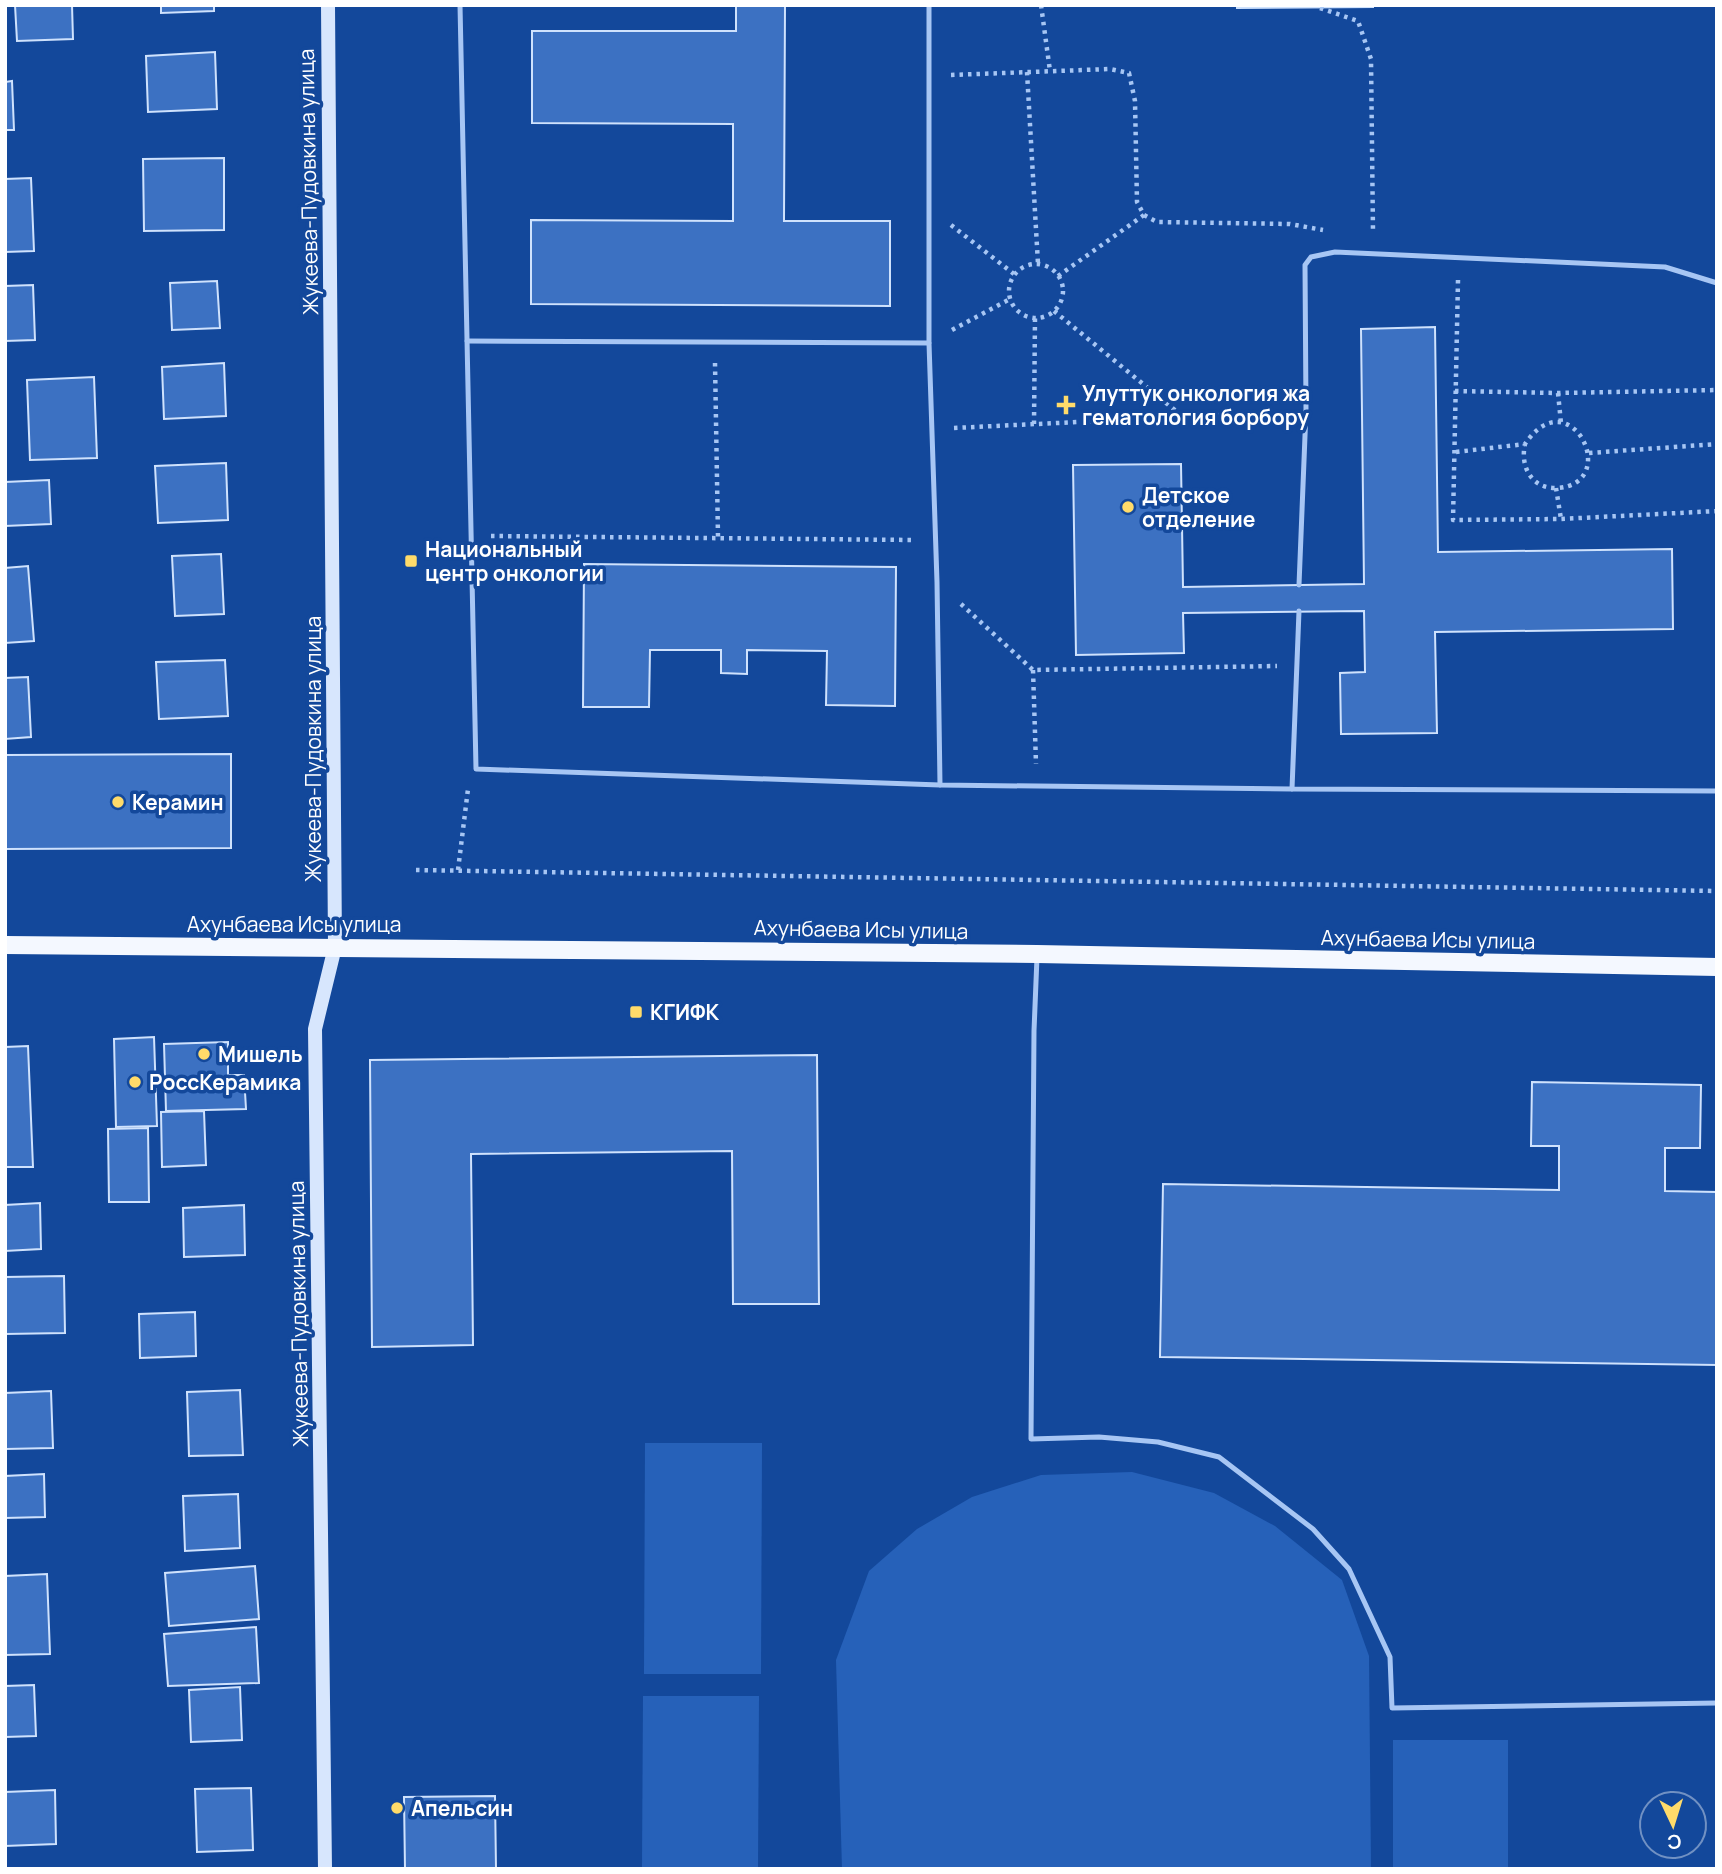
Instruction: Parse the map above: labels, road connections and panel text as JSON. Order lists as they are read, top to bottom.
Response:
{
  "streets": {
    "main road": ["Жукеева-Пудовкина улица", "Ахунбаева Исы улица"]
  },
  "crossings": [
    ["Жукеева-Пудовкина улица", "Ахунбаева Исы улица"]
  ],
  "places": {
    "health": ["Улуттук онкология жа гематология борбору"],
    "other": [
      "Детское отделение",
      "Керамин",
      "Мишель",
      "РоссКерамика",
      "Апельсин"
    ],
    "transit": ["Национальный центр онкологии", "КГИФК"]
  },
  "north": "bottom"
}
